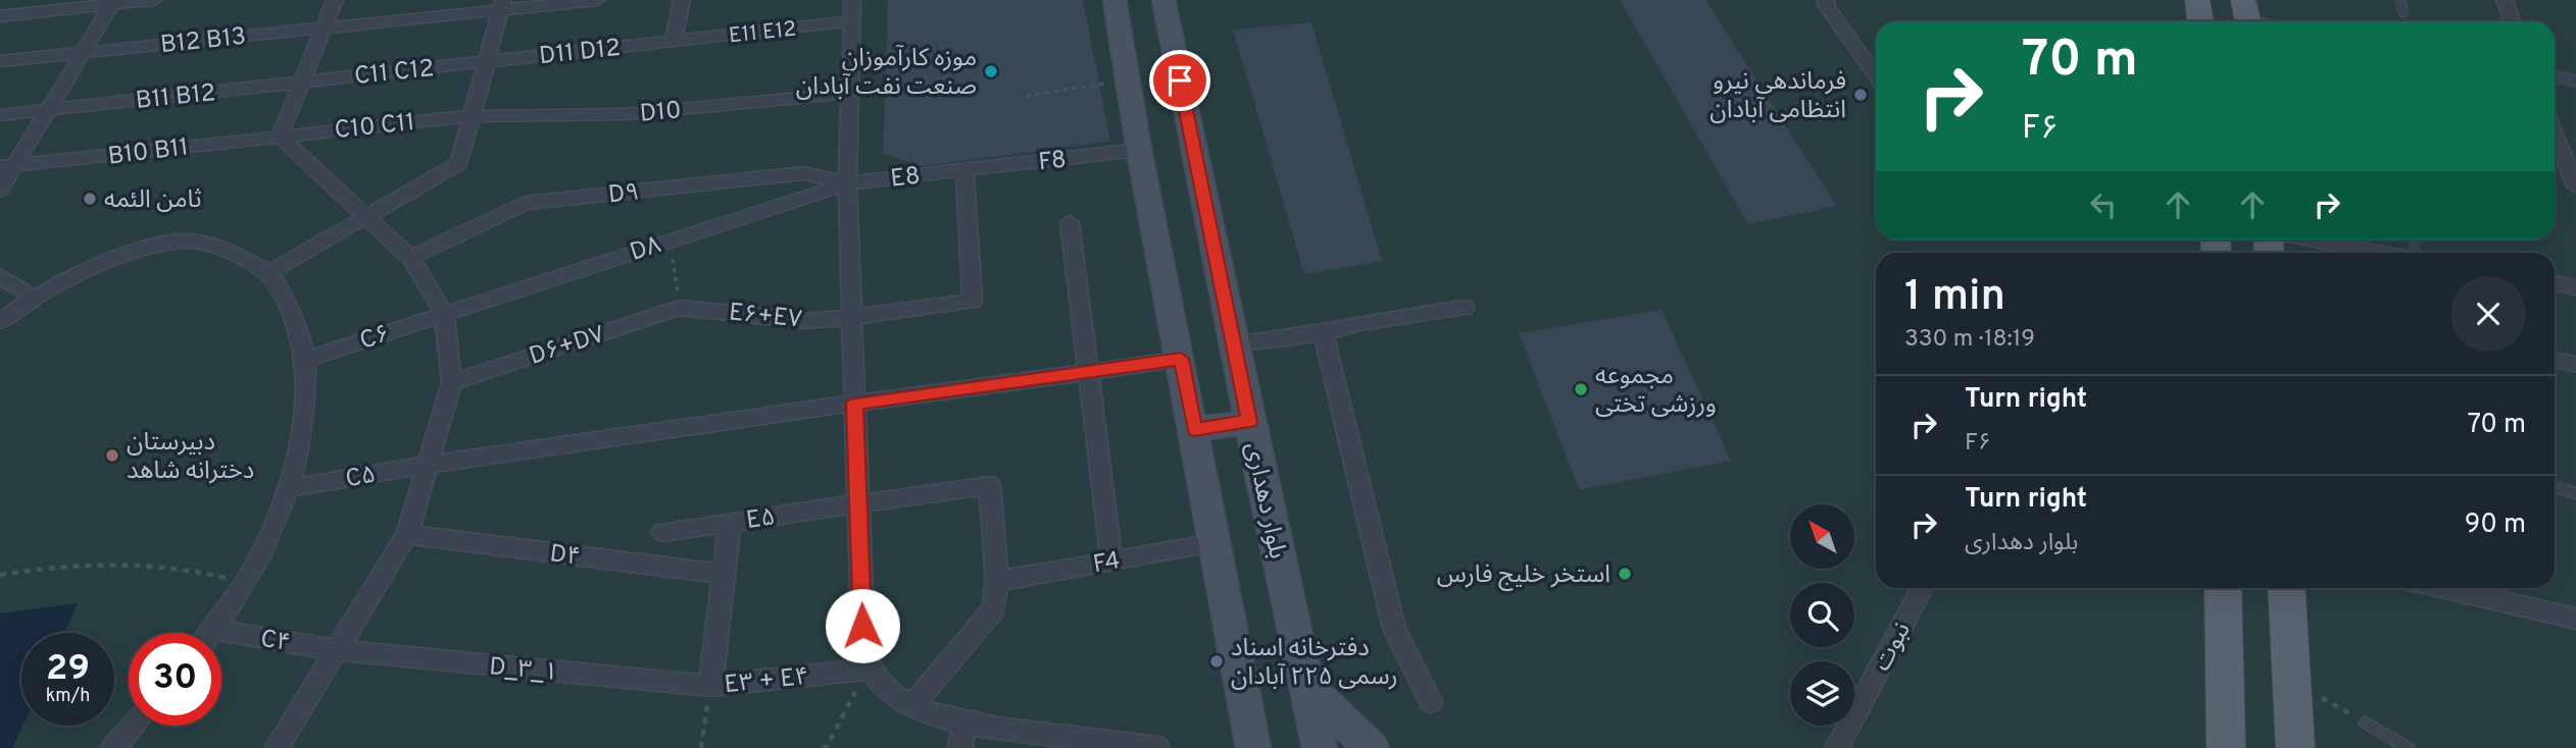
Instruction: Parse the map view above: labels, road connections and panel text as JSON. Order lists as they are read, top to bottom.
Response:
{
  "streets": {
    "main road": ["بلوار دهداری"],
    "street": [
      "E11 E12",
      "B12 B13",
      "D11 D12",
      "C11 C12",
      "B11 B12",
      "D10",
      "C10 C11",
      "B10 B11",
      "F8",
      "E8",
      "D۹",
      "D۸",
      "E۶+E۷",
      "C۶",
      "D۶+D۷",
      "C۵",
      "E۵",
      "D۴",
      "F4",
      "C۴",
      "نبوت",
      "D_۳_۱",
      "E۳ + E۴"
    ]
  },
  "crossings": [
    ["E11 E12", "D11 D12"],
    ["D11 D12", "C11 C12"],
    ["C11 C12", "B11 B12"],
    ["D10", "C10 C11"],
    ["C10 C11", "B10 B11"],
    ["F8", "E8"],
    ["F8", "E۶+E۷"],
    ["E8", "D۹"],
    ["E8", "D۸"],
    ["E8", "E۶+E۷"],
    ["D۹", "D۸"],
    ["D۸", "C۶"],
    ["E۶+E۷", "D۶+D۷"],
    ["E۵", "F4"],
    ["C۴", "D_۳_۱"],
    ["D_۳_۱", "E۳ + E۴"]
  ],
  "places": [
    "موزه کارآموزان صنعت نفت آبادان",
    "فرماندهی نیرو انتظامی آبادان",
    "ثامن الئمه",
    "مجموعه ورزشی تختی",
    "دبیرستان دخترانه شاهد",
    "استخر خلیج فارس",
    "دفترخانه اسناد رسمی ۲۲۵ آبادان"
  ],
  "north": "top left",
  "page": {
    "turn": ["70 m", "F۶"],
    "heading": ["1 min", "330 m · 18:19"],
    "list": [
      {
        "name": "Turn right",
        "note": "F۶",
        "value": "70 m"
      },
      {
        "name": "Turn right",
        "note": "بلوار دهداری",
        "value": "90 m"
      }
    ],
    "speed": "29 km/h",
    "limit": "30"
  }
}
